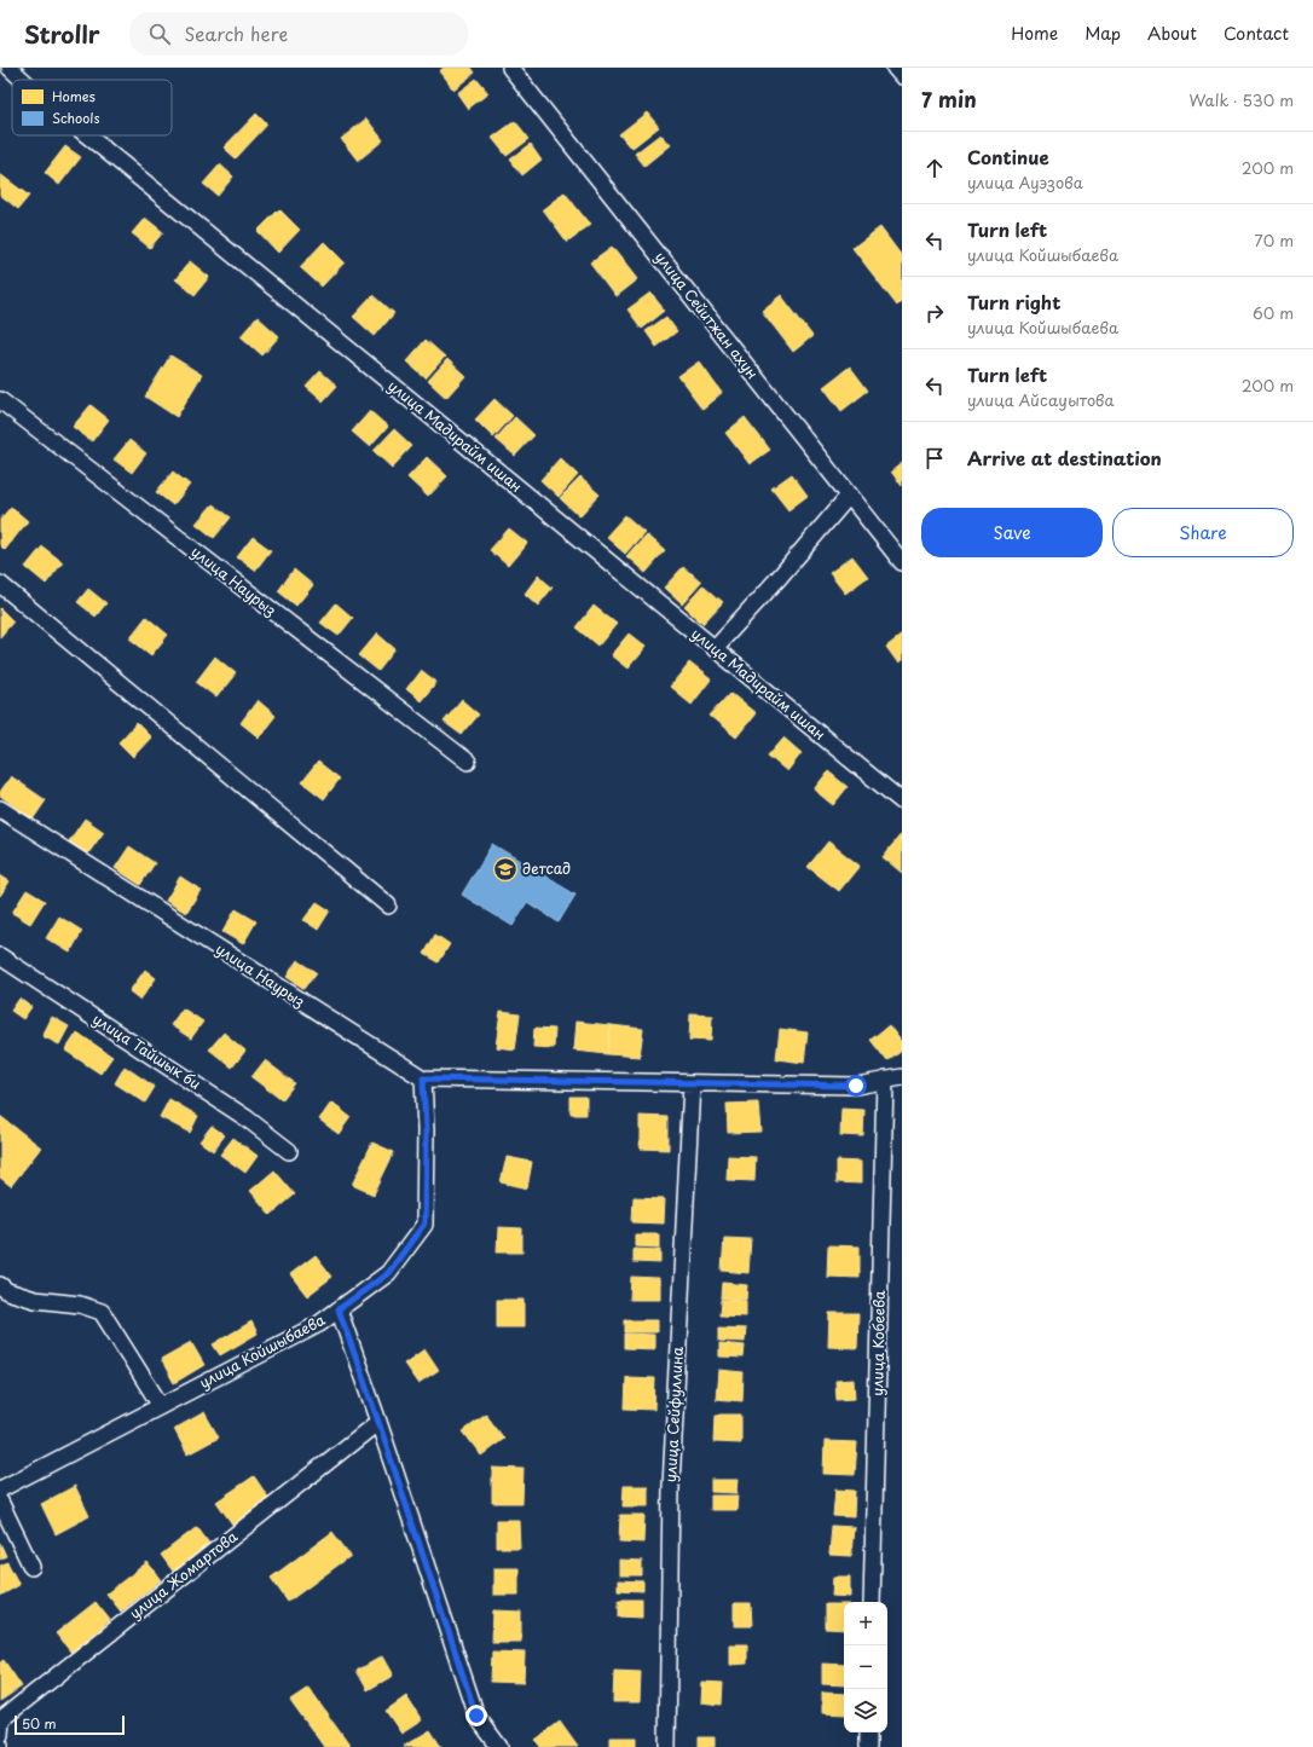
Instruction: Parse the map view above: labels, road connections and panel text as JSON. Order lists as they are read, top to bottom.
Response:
{
  "streets": {
    "street": [
      "улица Сейитжан ахун",
      "улица Мадирайм ишан",
      "улица Наурыз",
      "улица Тайшык би",
      "улица Кобеева",
      "улица Койшыбаева",
      "улица Сейфуллина",
      "улица Жомартова"
    ]
  },
  "crossings": [
    ["улица Наурыз", "улица Койшыбаева"]
  ],
  "places": {
    "school or university": ["детсад"]
  },
  "legend": ["Homes", "Schools"],
  "scale_bar": "50 m",
  "page": {
    "header": "Strollr",
    "search": "Search here",
    "nav": [
      "Home",
      "Map",
      "About",
      "Contact"
    ],
    "heading": ["7 min", "Walk · 530 m"],
    "list": [
      ["Continue", "улица Ауэзова", "200 m"],
      ["Turn left", "улица Койшыбаева", "70 m"],
      ["Turn right", "улица Койшыбаева", "60 m"],
      ["Turn left", "улица Айсауытова", "200 m"],
      "Arrive at destination"
    ],
    "buttons": ["Save", "Share"],
    "map_buttons": ["+", "−"],
    "scale": "50 m"
  }
}
